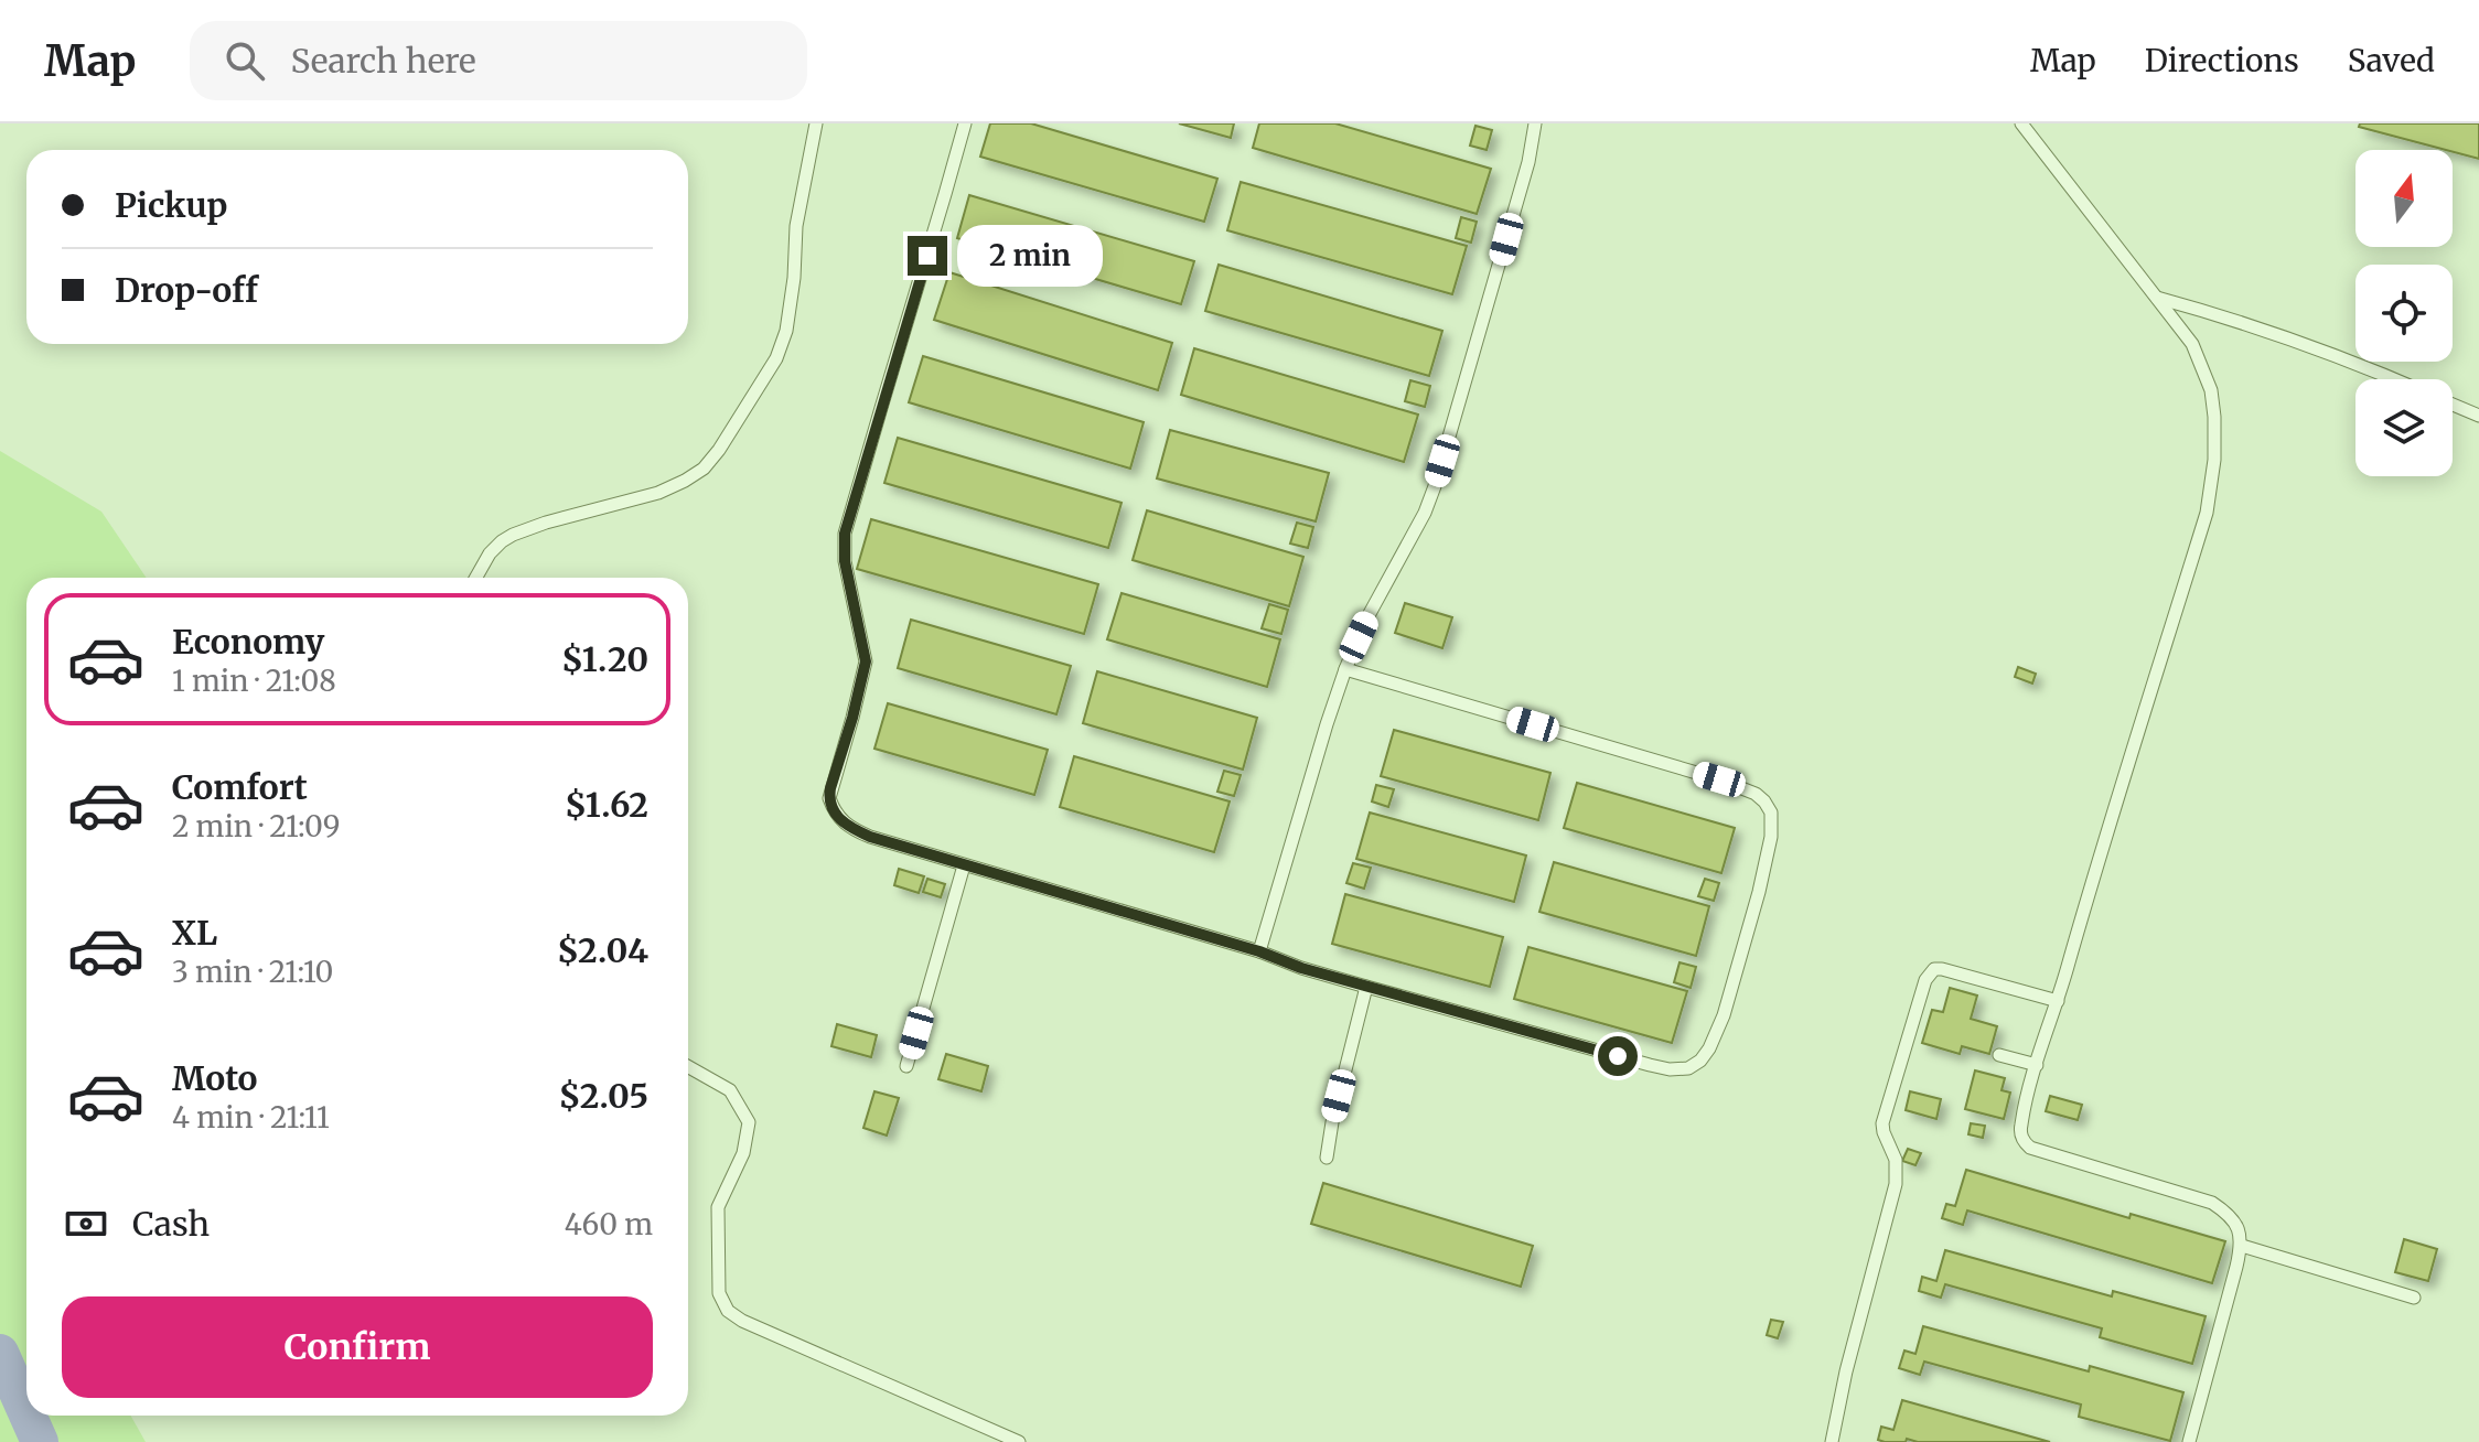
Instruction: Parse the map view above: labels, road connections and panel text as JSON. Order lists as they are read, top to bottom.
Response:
{
  "north": "top",
  "page": {
    "header": "Map",
    "search": "Search here",
    "nav": ["Map", "Directions", "Saved"],
    "banner": ["Pickup", "Drop-off"],
    "bubble": "2 min",
    "list": [
      {
        "name": "Economy",
        "note": "1 min · 21:08",
        "value": "$1.20"
      },
      {
        "name": "Comfort",
        "note": "2 min · 21:09",
        "value": "$1.62"
      },
      {
        "name": "XL",
        "note": "3 min · 21:10",
        "value": "$2.04"
      },
      {
        "name": "Moto",
        "note": "4 min · 21:11",
        "value": "$2.05"
      }
    ],
    "pay": ["Cash", "460 m"],
    "buttons": "Confirm"
  }
}
